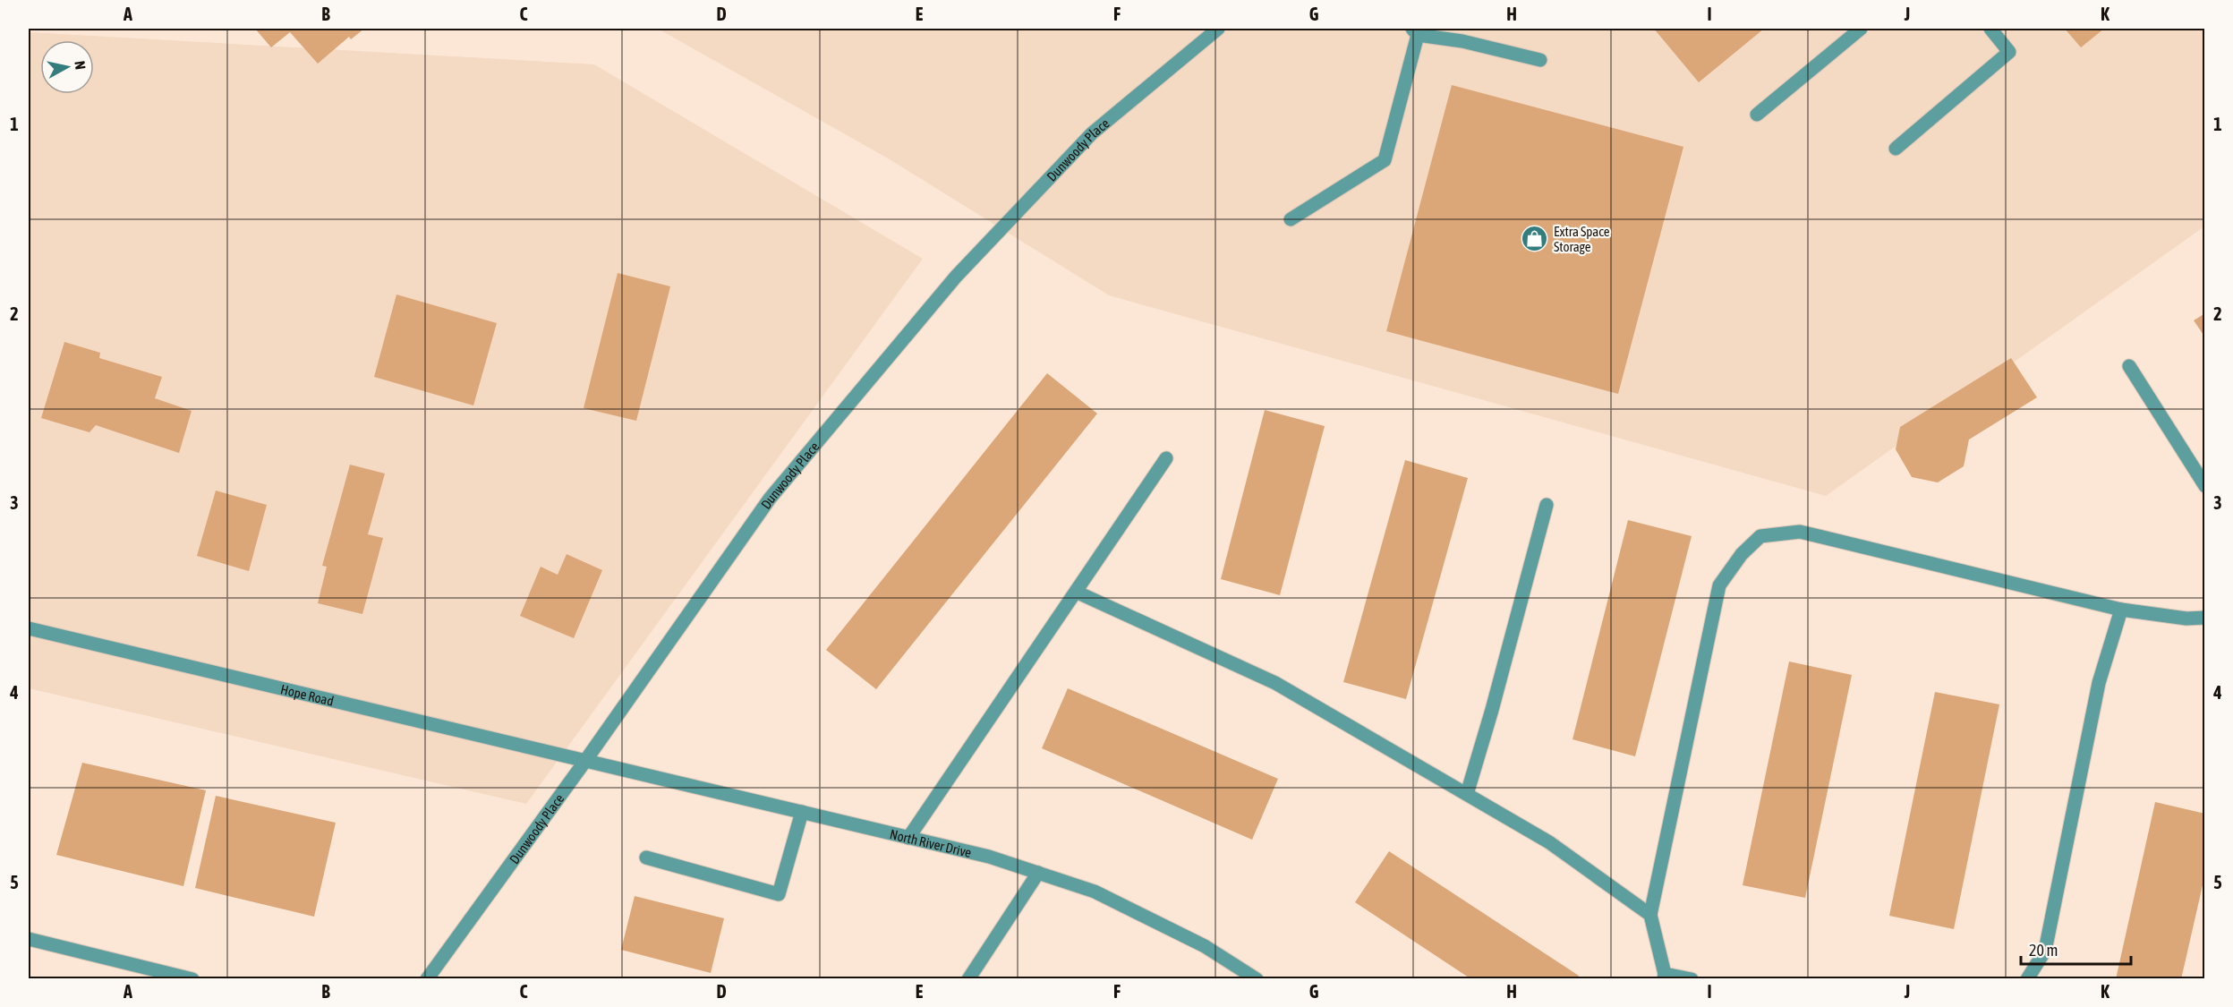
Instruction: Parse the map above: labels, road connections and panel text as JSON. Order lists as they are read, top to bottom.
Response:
{
  "streets": {
    "street": ["Dunwoody Place", "Hope Road", "North River Drive"]
  },
  "crossings": [
    ["Dunwoody Place", "Hope Road"],
    ["Dunwoody Place", "North River Drive"],
    ["Hope Road", "North River Drive"]
  ],
  "places": {
    "shop": ["Extra Space Storage"]
  },
  "scale_bar": "20 m",
  "north": "right",
  "grid": {
    "columns": [
      "A",
      "B",
      "C",
      "D",
      "E",
      "F",
      "G",
      "H",
      "I",
      "J",
      "K"
    ],
    "rows": [
      "1",
      "2",
      "3",
      "4",
      "5"
    ]
  }
}
